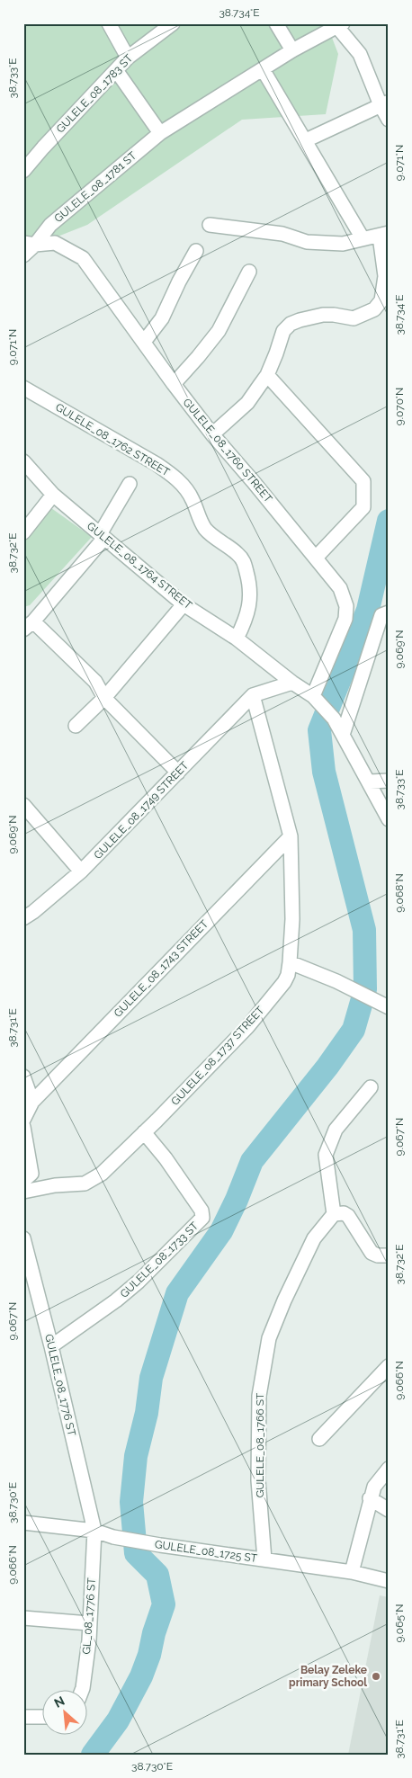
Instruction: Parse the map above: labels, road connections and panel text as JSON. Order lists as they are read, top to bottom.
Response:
{
  "streets": {
    "street": [
      "GULELE_08_1783 ST",
      "GULELE_08_1781 ST",
      "GULELE_08_1762 STREET",
      "GULELE_08_1760 STREET",
      "GULELE_08_1764 STREET",
      "GULELE_08_1749 STREET",
      "GULELE_08_1743 STREET",
      "GULELE_08_1737 STREET",
      "GULELE_08_1733 ST",
      "GULELE_08_1776 ST",
      "GULELE_08_1766 ST",
      "GULELE_08_1725 ST",
      "GL_08_1776 ST"
    ]
  },
  "crossings": [
    ["GULELE_08_1781 ST", "GULELE_08_1760 STREET"],
    ["GULELE_08_1762 STREET", "GULELE_08_1764 STREET"],
    ["GULELE_08_1760 STREET", "GULELE_08_1764 STREET"],
    ["GULELE_08_1749 STREET", "GULELE_08_1737 STREET"],
    ["GULELE_08_1743 STREET", "GULELE_08_1737 STREET"],
    ["GULELE_08_1737 STREET", "GULELE_08_1733 ST"],
    ["GULELE_08_1733 ST", "GULELE_08_1776 ST"],
    ["GULELE_08_1776 ST", "GULELE_08_1725 ST"],
    ["GULELE_08_1776 ST", "GL_08_1776 ST"],
    ["GULELE_08_1766 ST", "GULELE_08_1725 ST"],
    ["GULELE_08_1725 ST", "GL_08_1776 ST"]
  ],
  "places": ["Belay Zeleke primary School"],
  "north": "top left",
  "coordinates": [
    "38.734°E",
    "38.733°E",
    "9.071°N",
    "9.070°N",
    "38.732°E",
    "9.069°N",
    "9.068°N",
    "38.731°E",
    "9.067°N",
    "9.066°N",
    "38.730°E",
    "9.065°N"
  ]
}
